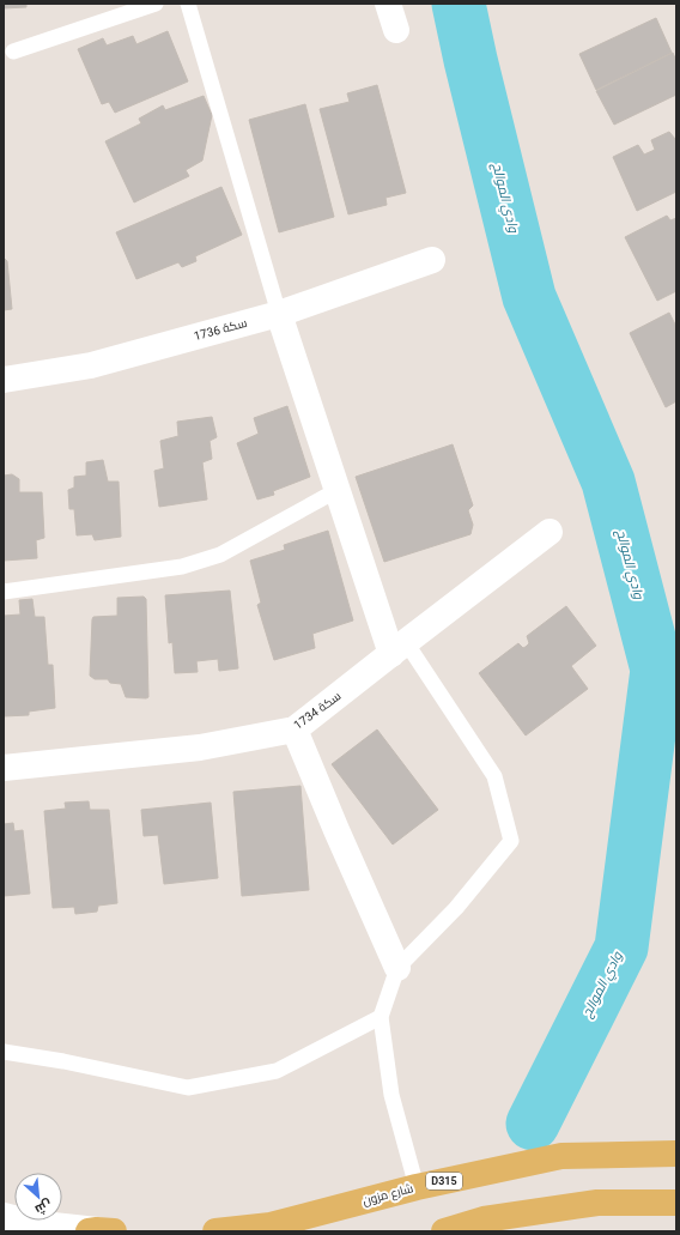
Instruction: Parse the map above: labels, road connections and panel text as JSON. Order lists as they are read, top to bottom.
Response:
{
  "streets": {
    "main road": ["D315", "شارع مزون"],
    "street": ["سكة 1736", "سكة 1734"]
  },
  "water": ["وادي الموالح"],
  "north": "bottom right"
}
